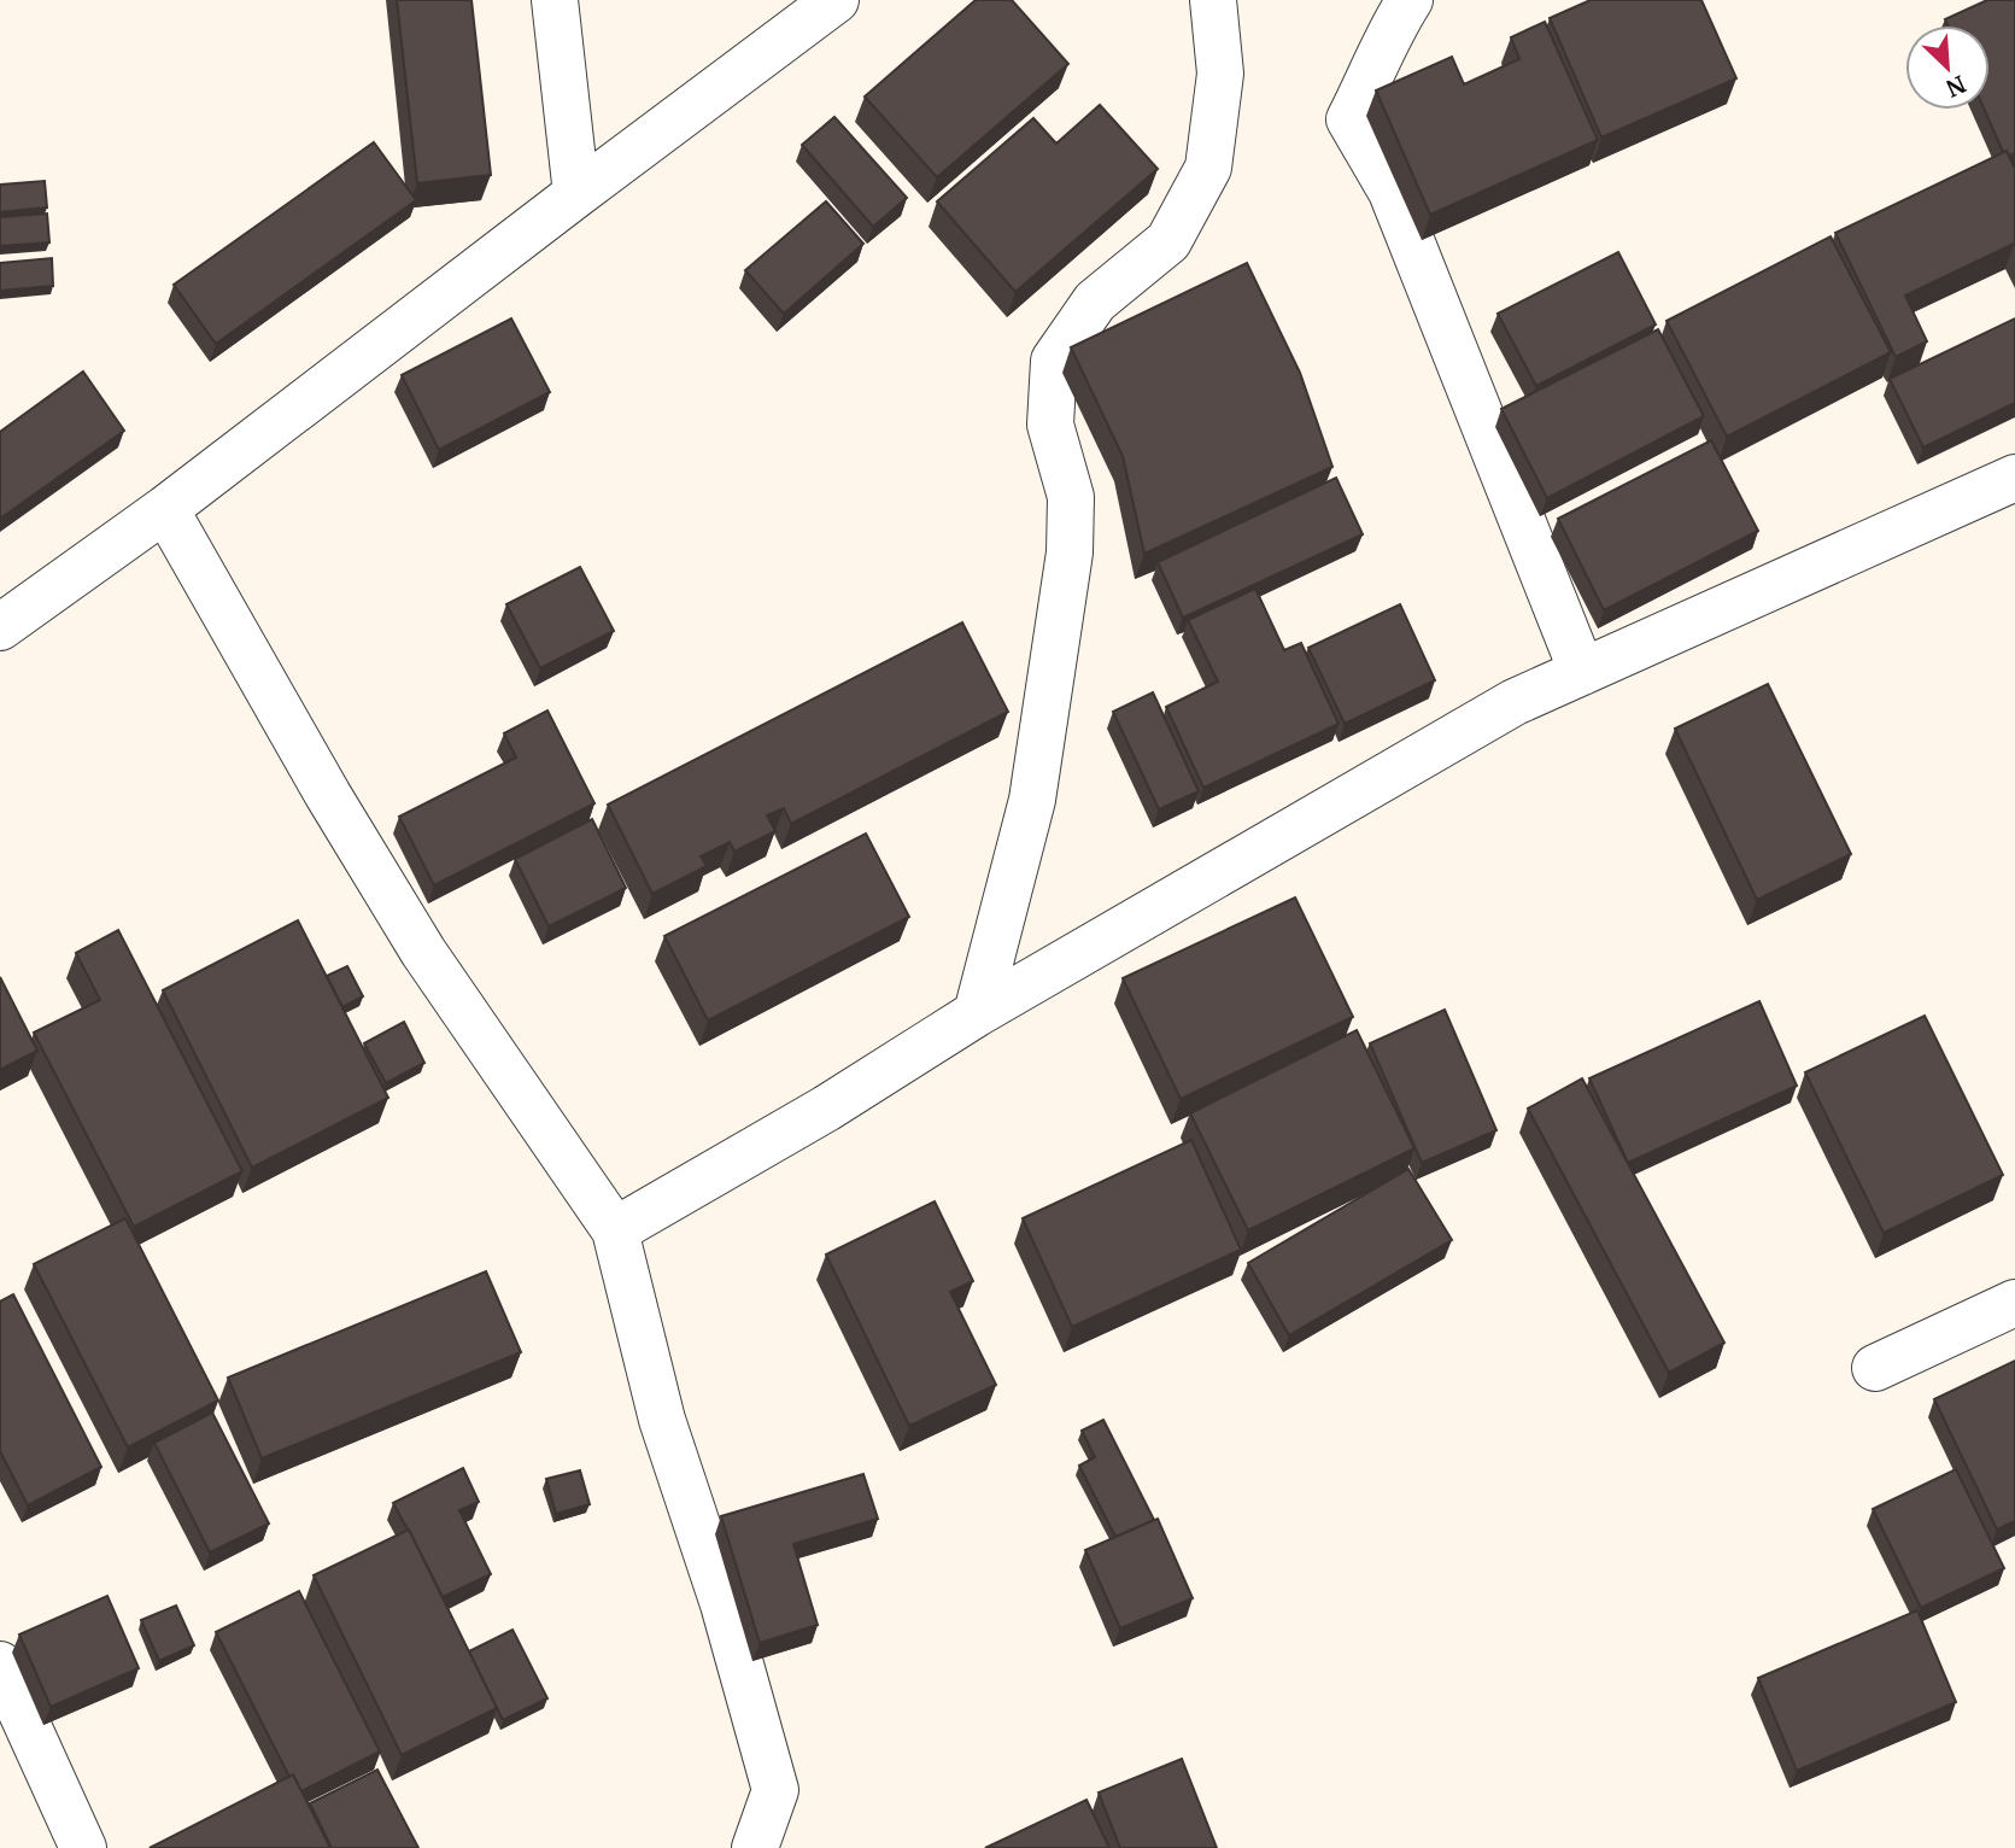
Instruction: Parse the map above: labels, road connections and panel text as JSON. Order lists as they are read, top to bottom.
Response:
{
  "north": "bottom right"
}
